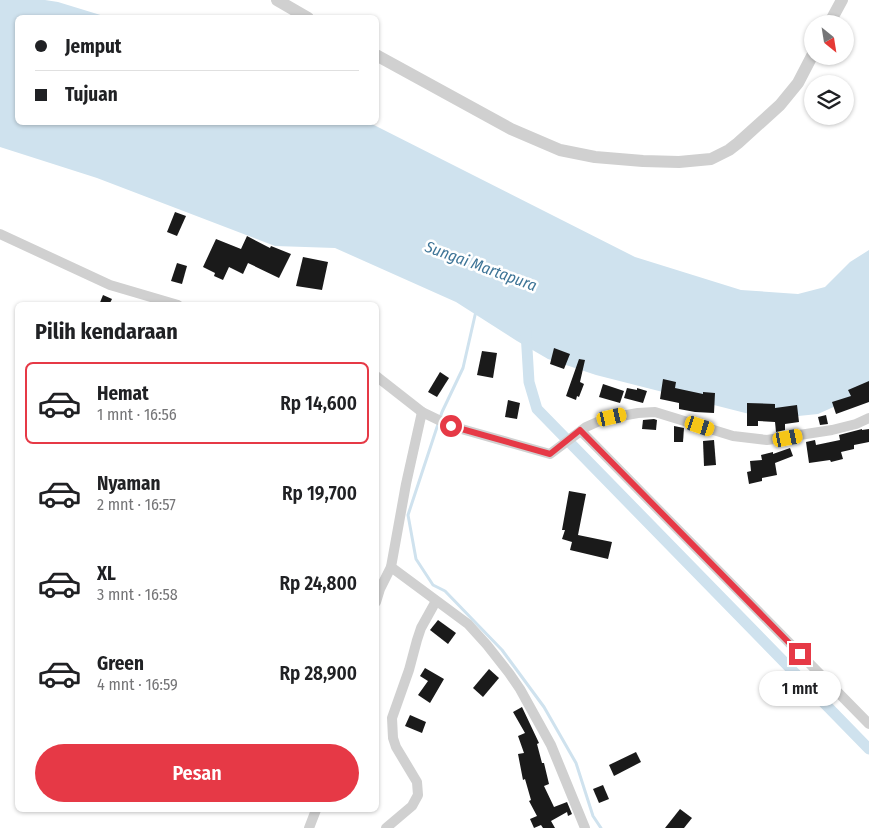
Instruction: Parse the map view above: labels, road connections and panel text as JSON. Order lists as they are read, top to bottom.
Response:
{
  "water": ["Sungai Martapura"],
  "north": "bottom right",
  "page": {
    "banner": ["Jemput", "Tujuan"],
    "heading": "Pilih kendaraan",
    "list": [
      {
        "name": "Hemat",
        "note": "1 mnt · 16:56",
        "value": "Rp 14,600"
      },
      {
        "name": "Nyaman",
        "note": "2 mnt · 16:57",
        "value": "Rp 19,700"
      },
      {
        "name": "XL",
        "note": "3 mnt · 16:58",
        "value": "Rp 24,800"
      },
      {
        "name": "Green",
        "note": "4 mnt · 16:59",
        "value": "Rp 28,900"
      }
    ],
    "bubble": "1 mnt",
    "buttons": "Pesan"
  }
}
